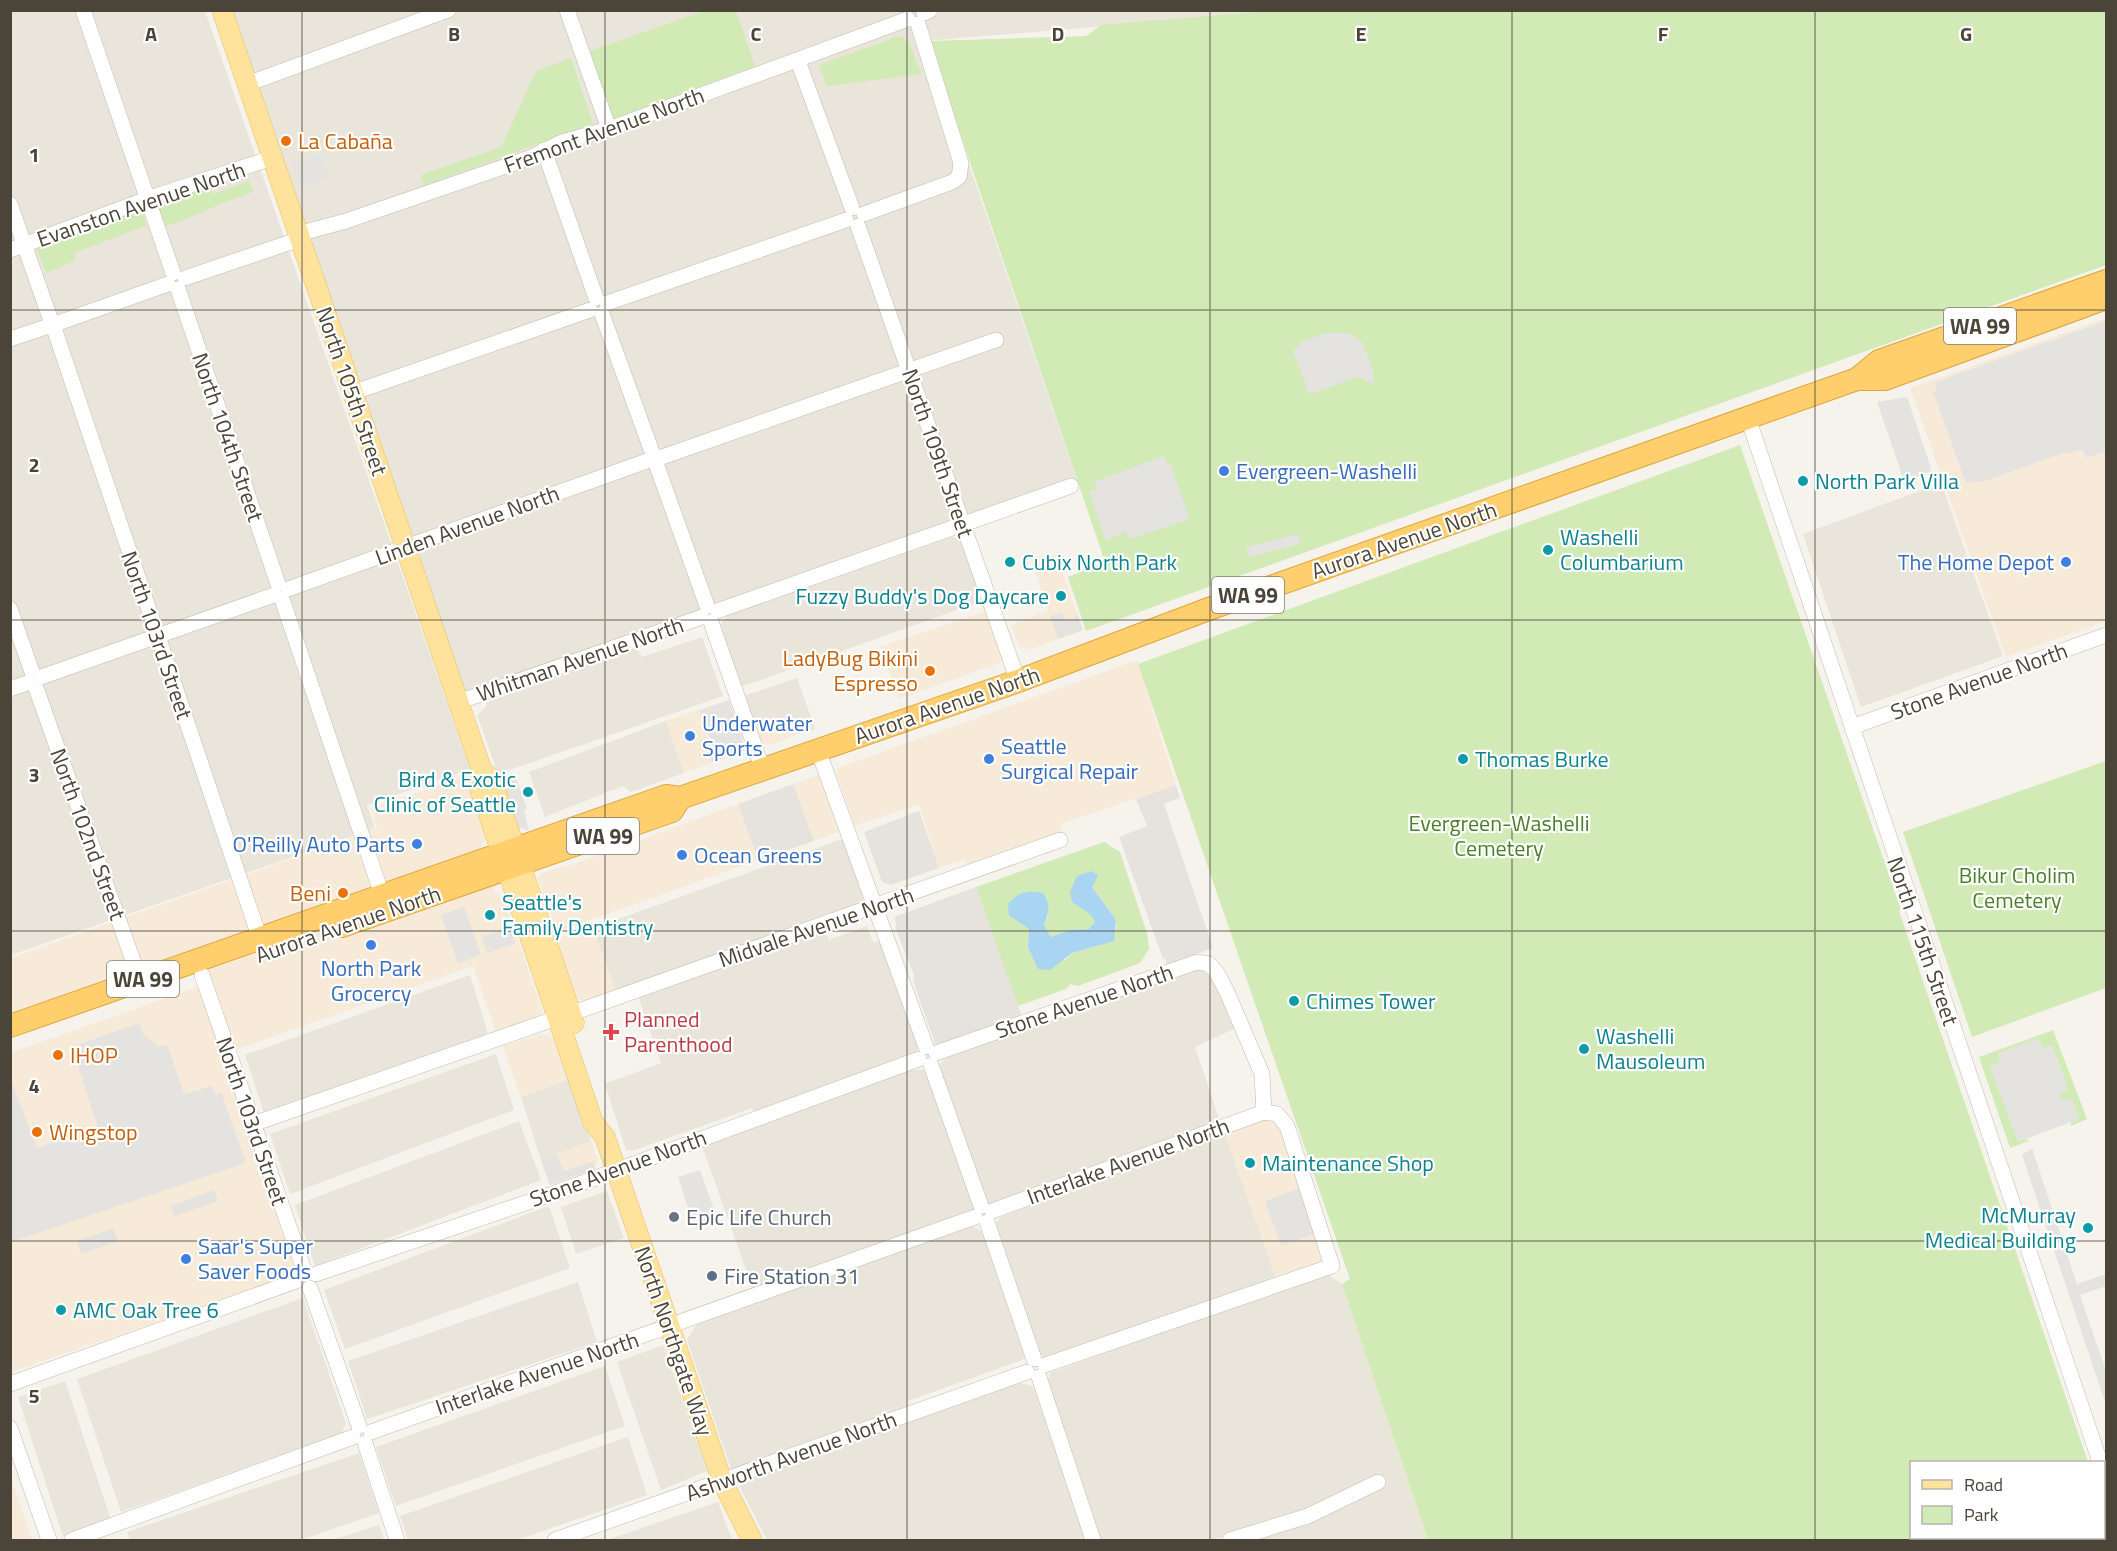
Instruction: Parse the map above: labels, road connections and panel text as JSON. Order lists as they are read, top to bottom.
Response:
{
  "streets": {
    "highway": ["WA 99", "Aurora Avenue North"],
    "main road": ["North 105th Street", "North Northgate Way"],
    "street": [
      "Fremont Avenue North",
      "Evanston Avenue North",
      "North 104th Street",
      "North 109th Street",
      "Linden Avenue North",
      "North 103rd Street",
      "Whitman Avenue North",
      "Stone Avenue North",
      "North 102nd Street",
      "Midvale Avenue North",
      "North 115th Street",
      "Interlake Avenue North",
      "Ashworth Avenue North"
    ]
  },
  "crossings": [
    ["Fremont Avenue North", "North 105th Street"],
    ["Fremont Avenue North", "North 104th Street"],
    ["Fremont Avenue North", "North 109th Street"],
    ["Fremont Avenue North", "North 103rd Street"],
    ["Evanston Avenue North", "North 105th Street"],
    ["Evanston Avenue North", "North 104th Street"],
    ["Evanston Avenue North", "North 103rd Street"],
    ["North 105th Street", "Linden Avenue North"],
    ["North 105th Street", "Aurora Avenue North"],
    ["North 105th Street", "Whitman Avenue North"],
    ["North 105th Street", "North Northgate Way"],
    ["North 104th Street", "Linden Avenue North"],
    ["North 104th Street", "Aurora Avenue North"],
    ["North 109th Street", "Linden Avenue North"],
    ["North 109th Street", "Aurora Avenue North"],
    ["North 109th Street", "Whitman Avenue North"],
    ["Linden Avenue North", "North 103rd Street"],
    ["Linden Avenue North", "North 102nd Street"],
    ["Aurora Avenue North", "North 103rd Street"],
    ["Aurora Avenue North", "North 102nd Street"],
    ["Aurora Avenue North", "North 115th Street"],
    ["Aurora Avenue North", "North Northgate Way"],
    ["North 103rd Street", "Stone Avenue North"],
    ["North 103rd Street", "Midvale Avenue North"],
    ["North 103rd Street", "Interlake Avenue North"],
    ["Stone Avenue North", "North 115th Street"],
    ["Stone Avenue North", "Interlake Avenue North"],
    ["Stone Avenue North", "North Northgate Way"],
    ["Stone Avenue North", "Ashworth Avenue North"],
    ["Midvale Avenue North", "North Northgate Way"],
    ["Interlake Avenue North", "North Northgate Way"],
    ["Interlake Avenue North", "Ashworth Avenue North"],
    ["North Northgate Way", "Ashworth Avenue North"]
  ],
  "parks": ["Evergreen-Washelli Cemetery", "Bikur Cholim Cemetery"],
  "places": {
    "other": [
      "La Cabaña",
      "Evergreen-Washelli",
      "North Park Villa",
      "Washelli Columbarium",
      "Cubix North Park",
      "The Home Depot",
      "Fuzzy Buddy's Dog Daycare",
      "LadyBug Bikini Espresso",
      "Underwater Sports",
      "Seattle Surgical Repair",
      "Thomas Burke",
      "Bird & Exotic Clinic of Seattle",
      "O'Reilly Auto Parts",
      "Ocean Greens",
      "Beni",
      "Seattle's Family Dentistry",
      "North Park Grocercy",
      "Chimes Tower",
      "Washelli Mausoleum",
      "IHOP",
      "Wingstop",
      "Maintenance Shop",
      "Epic Life Church",
      "McMurray Medical Building",
      "Saar's Super Saver Foods",
      "Fire Station 31",
      "AMC Oak Tree 6"
    ],
    "health": ["Planned Parenthood"]
  },
  "legend": ["Road", "Park"],
  "grid": {
    "columns": [
      "A",
      "B",
      "C",
      "D",
      "E",
      "F",
      "G"
    ],
    "rows": [
      "1",
      "2",
      "3",
      "4",
      "5"
    ]
  }
}
